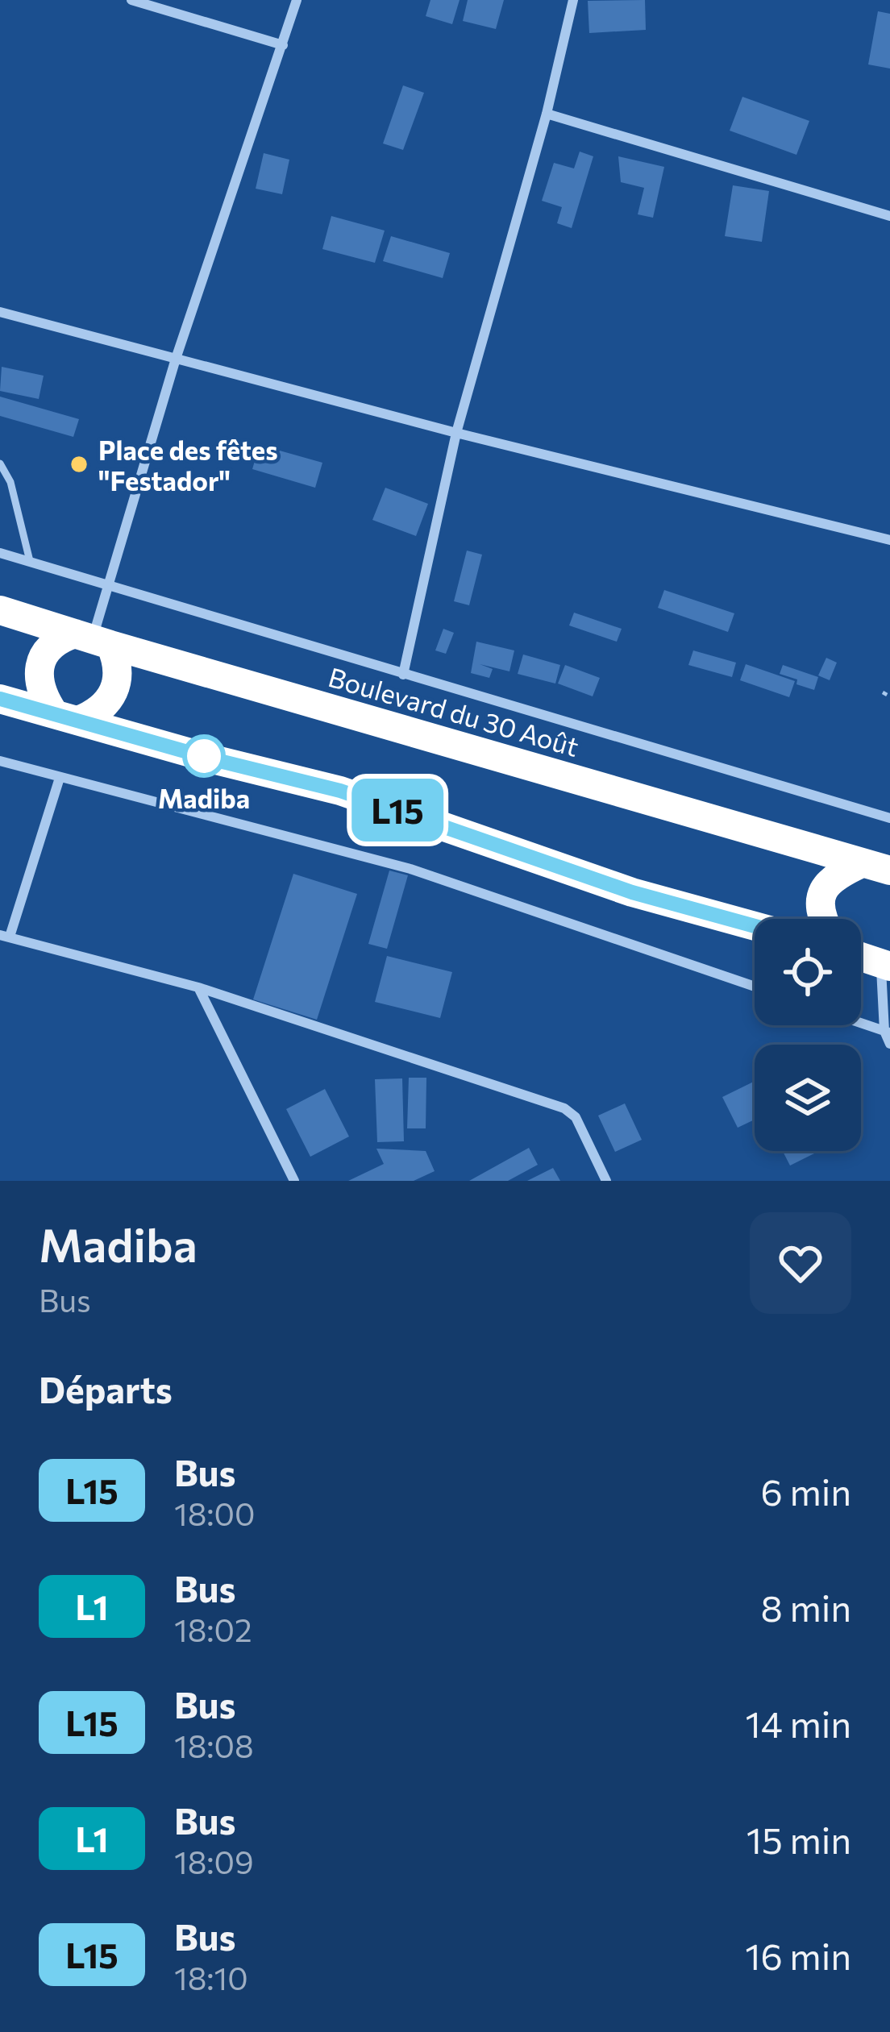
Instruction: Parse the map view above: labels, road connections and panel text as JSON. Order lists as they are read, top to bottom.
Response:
{
  "streets": {
    "highway": ["Boulevard du 30 Août"]
  },
  "places": ["Place des fêtes \"Festador\"", "Madiba"],
  "lines": ["bus line L15"],
  "page": {
    "on_map": "L15",
    "heading": [
      ["Madiba", "Bus"],
      "Départs"
    ],
    "list": [
      {
        "mark": "L15",
        "name": "Bus",
        "note": "18:00",
        "value": "6 min"
      },
      {
        "mark": "L1",
        "name": "Bus",
        "note": "18:02",
        "value": "8 min"
      },
      {
        "mark": "L15",
        "name": "Bus",
        "note": "18:08",
        "value": "14 min"
      },
      {
        "mark": "L1",
        "name": "Bus",
        "note": "18:09",
        "value": "15 min"
      },
      {
        "mark": "L15",
        "name": "Bus",
        "note": "18:10",
        "value": "16 min"
      }
    ]
  }
}
